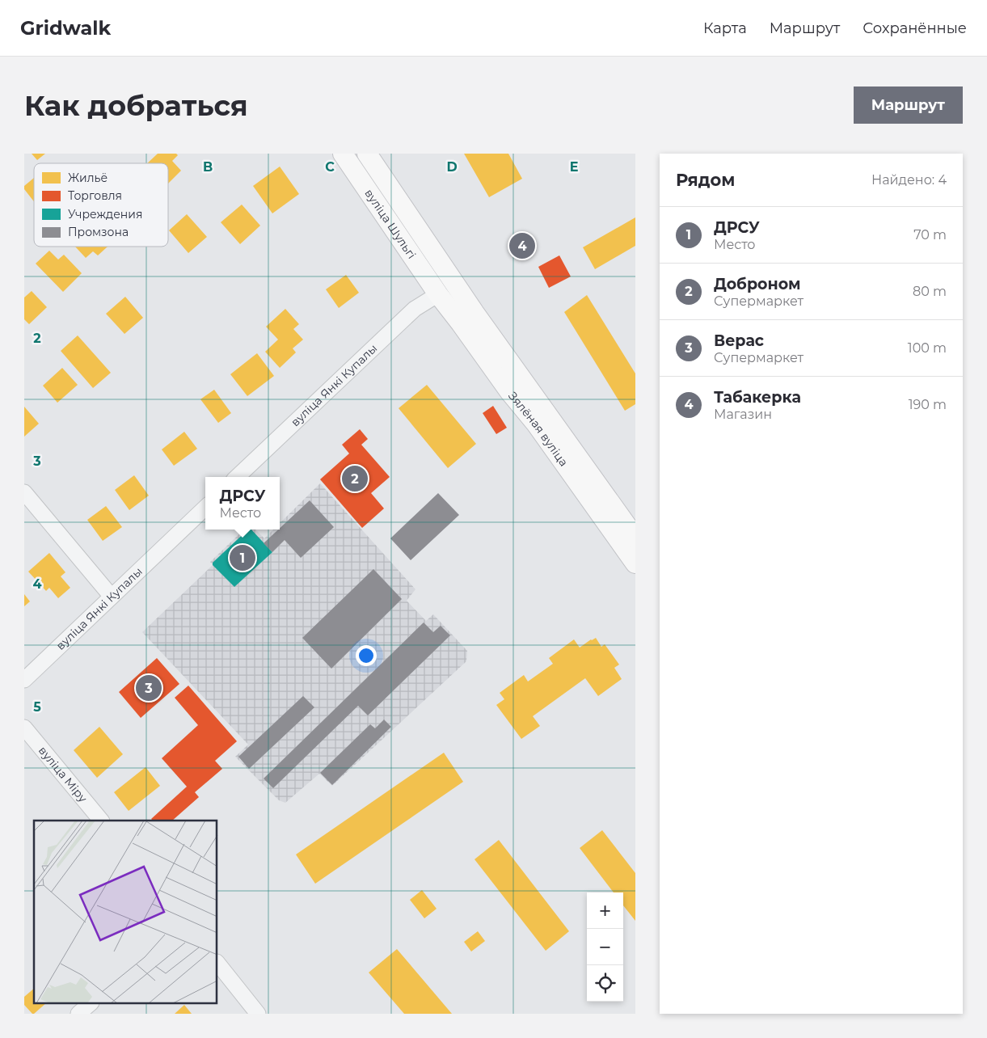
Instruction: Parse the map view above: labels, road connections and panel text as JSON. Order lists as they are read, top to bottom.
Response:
{
  "streets": {
    "main road": ["вуліца Шульгі", "Зялёная вуліца"],
    "street": ["вуліца Янкі Купалы", "вуліца Міру"]
  },
  "crossings": [
    ["вуліца Шульгі", "вуліца Янкі Купалы"],
    ["вуліца Шульгі", "Зялёная вуліца"],
    ["вуліца Янкі Купалы", "Зялёная вуліца"]
  ],
  "legend": [
    "Жильё",
    "Торговля",
    "Учреждения",
    "Промзона"
  ],
  "page": {
    "header": "Gridwalk",
    "nav": ["Карта", "Маршрут", "Сохранённые"],
    "buttons": "Маршрут",
    "title": "Как добраться",
    "heading": ["Рядом", "Найдено: 4"],
    "list": [
      {
        "mark": "1",
        "name": "ДРСУ",
        "note": "Место",
        "value": "70 m"
      },
      {
        "mark": "2",
        "name": "Доброном",
        "note": "Супермаркет",
        "value": "80 m"
      },
      {
        "mark": "3",
        "name": "Верас",
        "note": "Супермаркет",
        "value": "100 m"
      },
      {
        "mark": "4",
        "name": "Табакерка",
        "note": "Магазин",
        "value": "190 m"
      }
    ],
    "pins": [
      "4",
      "2",
      "1",
      "3"
    ],
    "popup": ["ДРСУ", "Место"],
    "map_buttons": ["+", "−"]
  },
  "grid": {
    "columns": [
      "B",
      "C",
      "D",
      "E"
    ],
    "rows": [
      "2",
      "3",
      "4",
      "5"
    ]
  }
}
